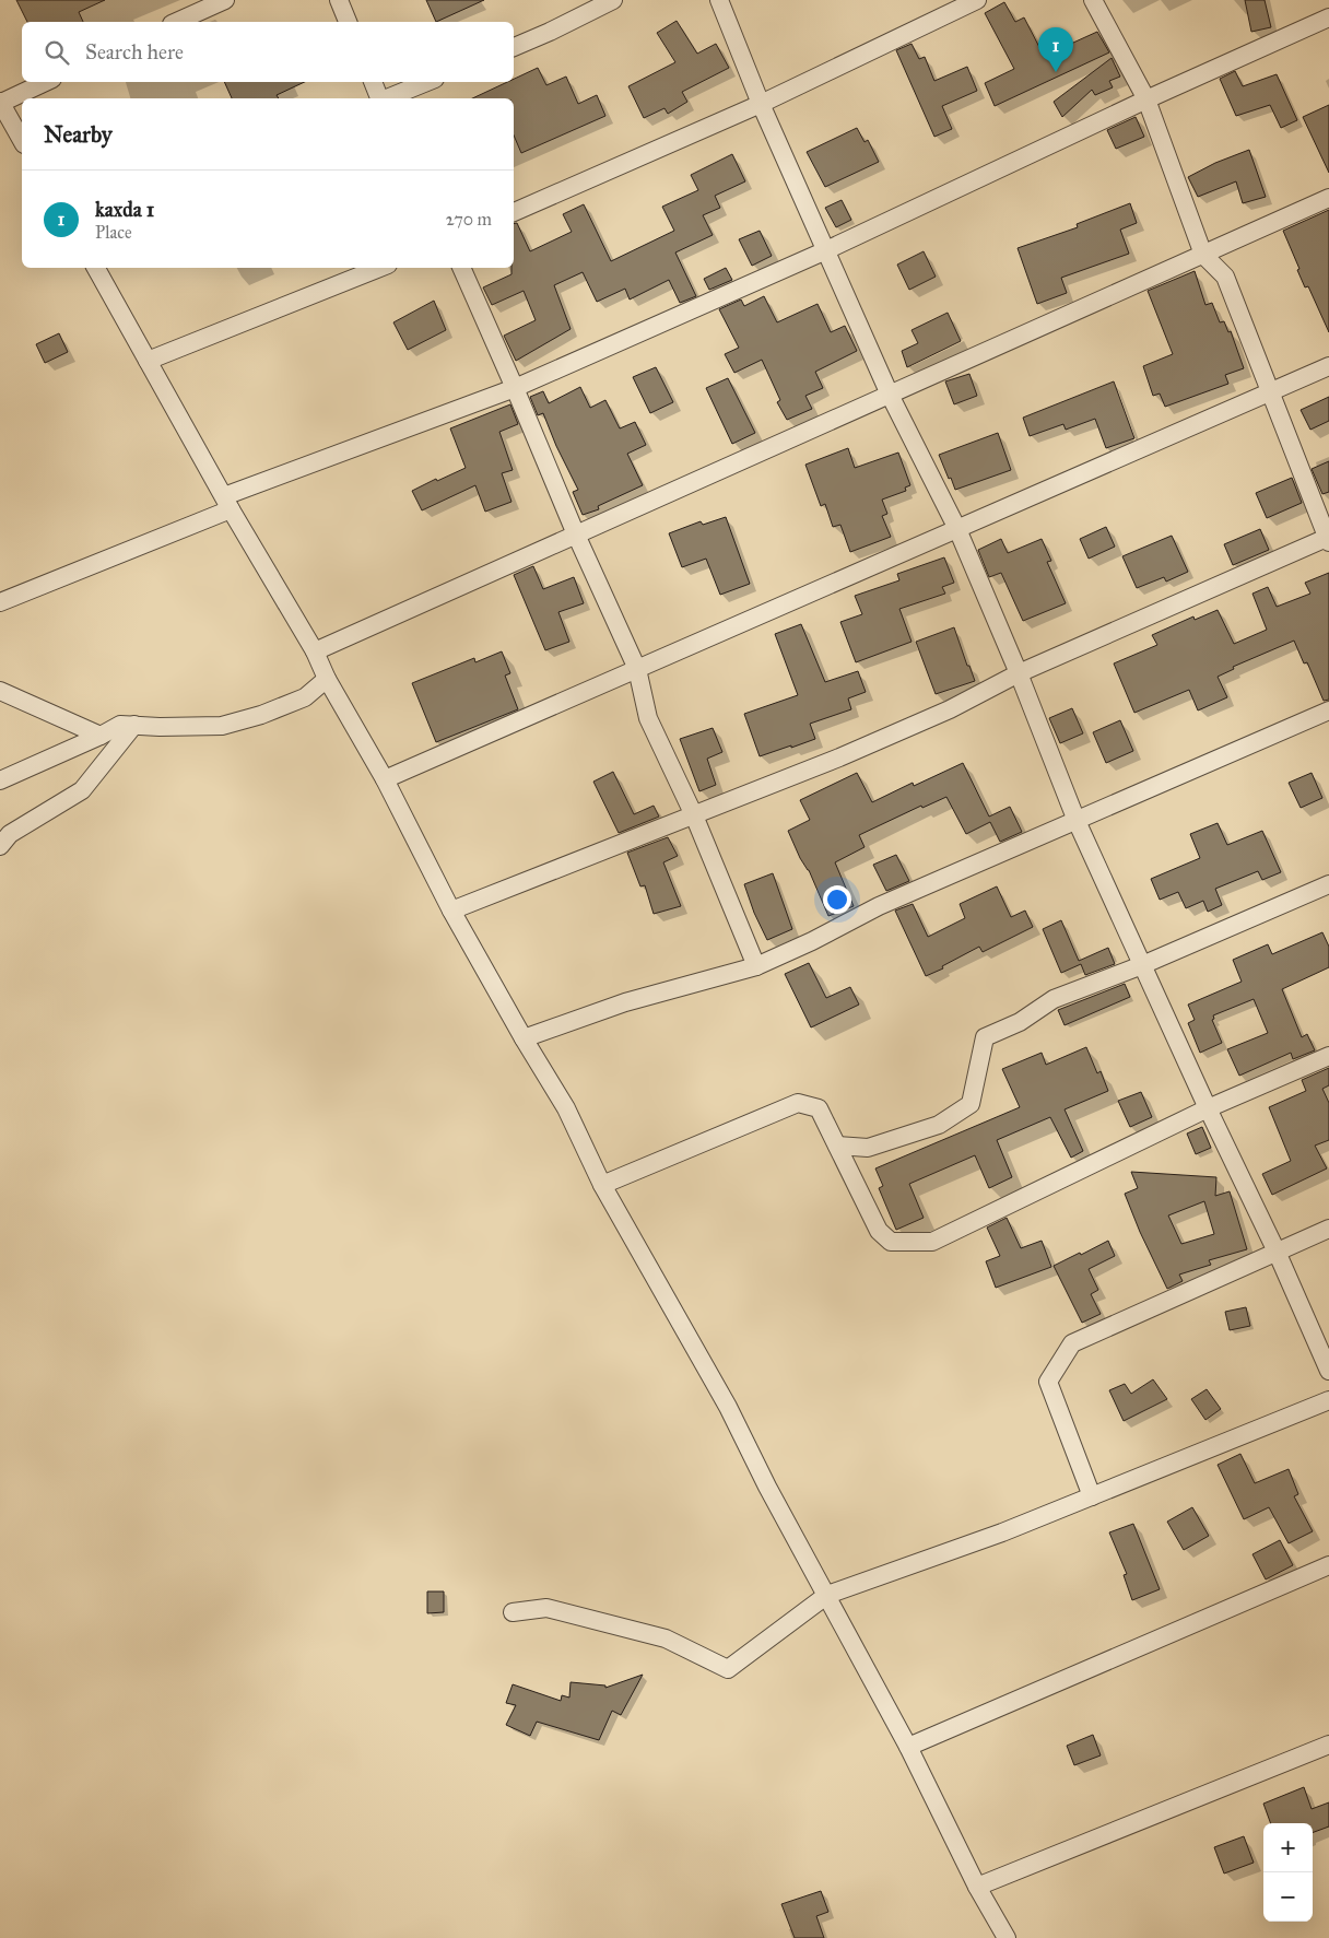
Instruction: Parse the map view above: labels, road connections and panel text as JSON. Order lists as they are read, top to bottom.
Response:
{
  "page": {
    "search": "Search here",
    "pins": "1",
    "heading": "Nearby",
    "list": [
      {
        "mark": "1",
        "name": "kaxda 1",
        "note": "Place",
        "value": "270 m"
      }
    ],
    "map_buttons": ["+", "−"]
  }
}
